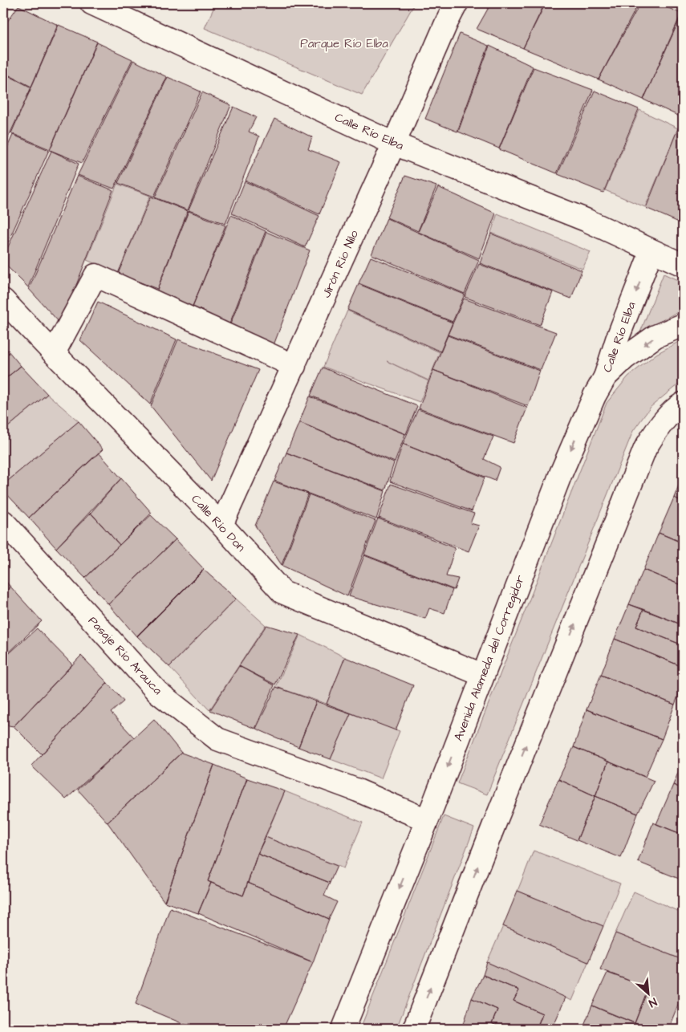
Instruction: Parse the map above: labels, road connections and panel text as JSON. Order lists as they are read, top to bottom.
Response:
{
  "streets": {
    "street": [
      "Calle Río Elba",
      "Jirón Río Nilo",
      "Calle Río Don",
      "Pasaje Río Arauca",
      "Avenida Alameda del Corregidor"
    ]
  },
  "crossings": [
    ["Calle Río Elba", "Jirón Río Nilo"],
    ["Calle Río Elba", "Avenida Alameda del Corregidor"],
    ["Jirón Río Nilo", "Calle Río Don"],
    ["Calle Río Don", "Avenida Alameda del Corregidor"],
    ["Pasaje Río Arauca", "Avenida Alameda del Corregidor"]
  ],
  "parks": ["Parque Río Elba"],
  "north": "bottom right"
}
